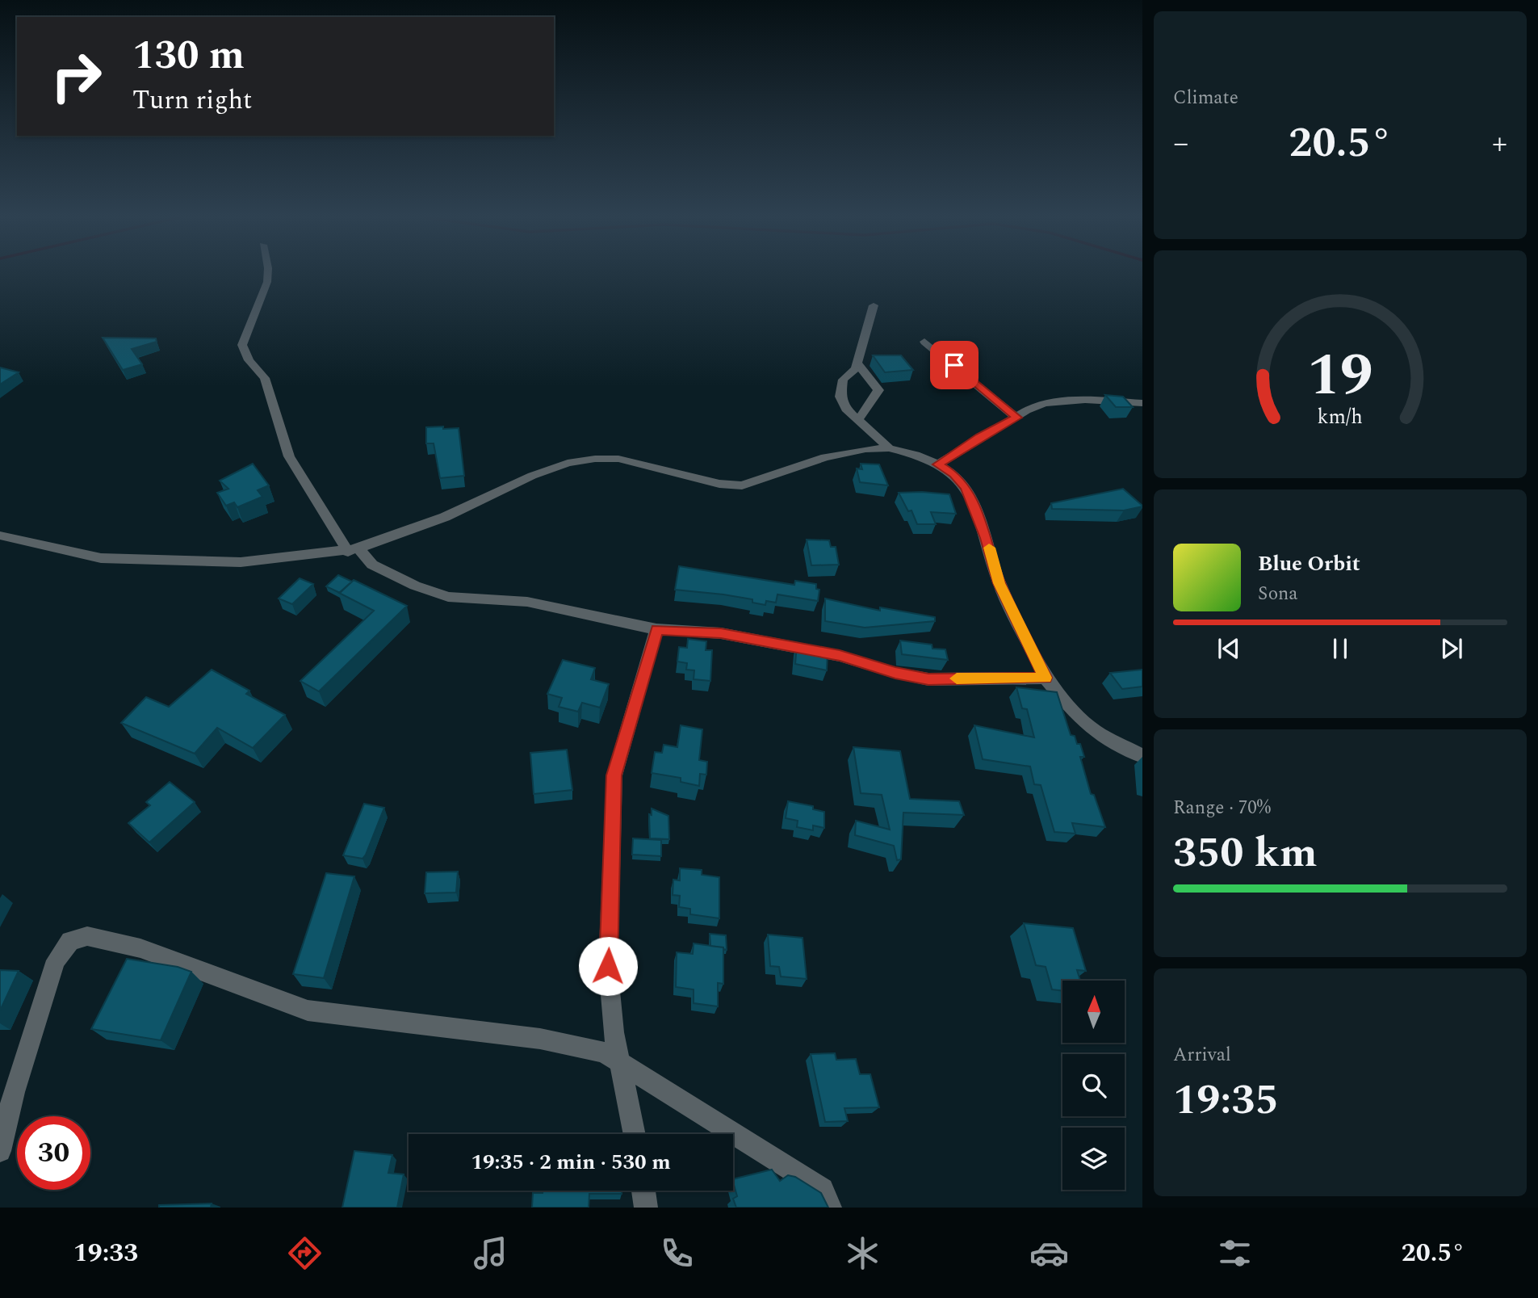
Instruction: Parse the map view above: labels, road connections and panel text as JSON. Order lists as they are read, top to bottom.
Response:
{
  "north": "top",
  "page": {
    "tile": [
      "Climate",
      ["Range · 70%", "350 km"],
      ["Arrival", "19:35"]
    ],
    "turn": ["130 m", "Turn right"],
    "heat": ["−", "20.5°", "+"],
    "song": ["Blue Orbit", "Sona"],
    "limit": "30",
    "trip": "19:35 · 2 min · 530 m",
    "tabs": ["19:33", "20.5°"],
    "gauge": ["19", "km/h"]
  }
}
